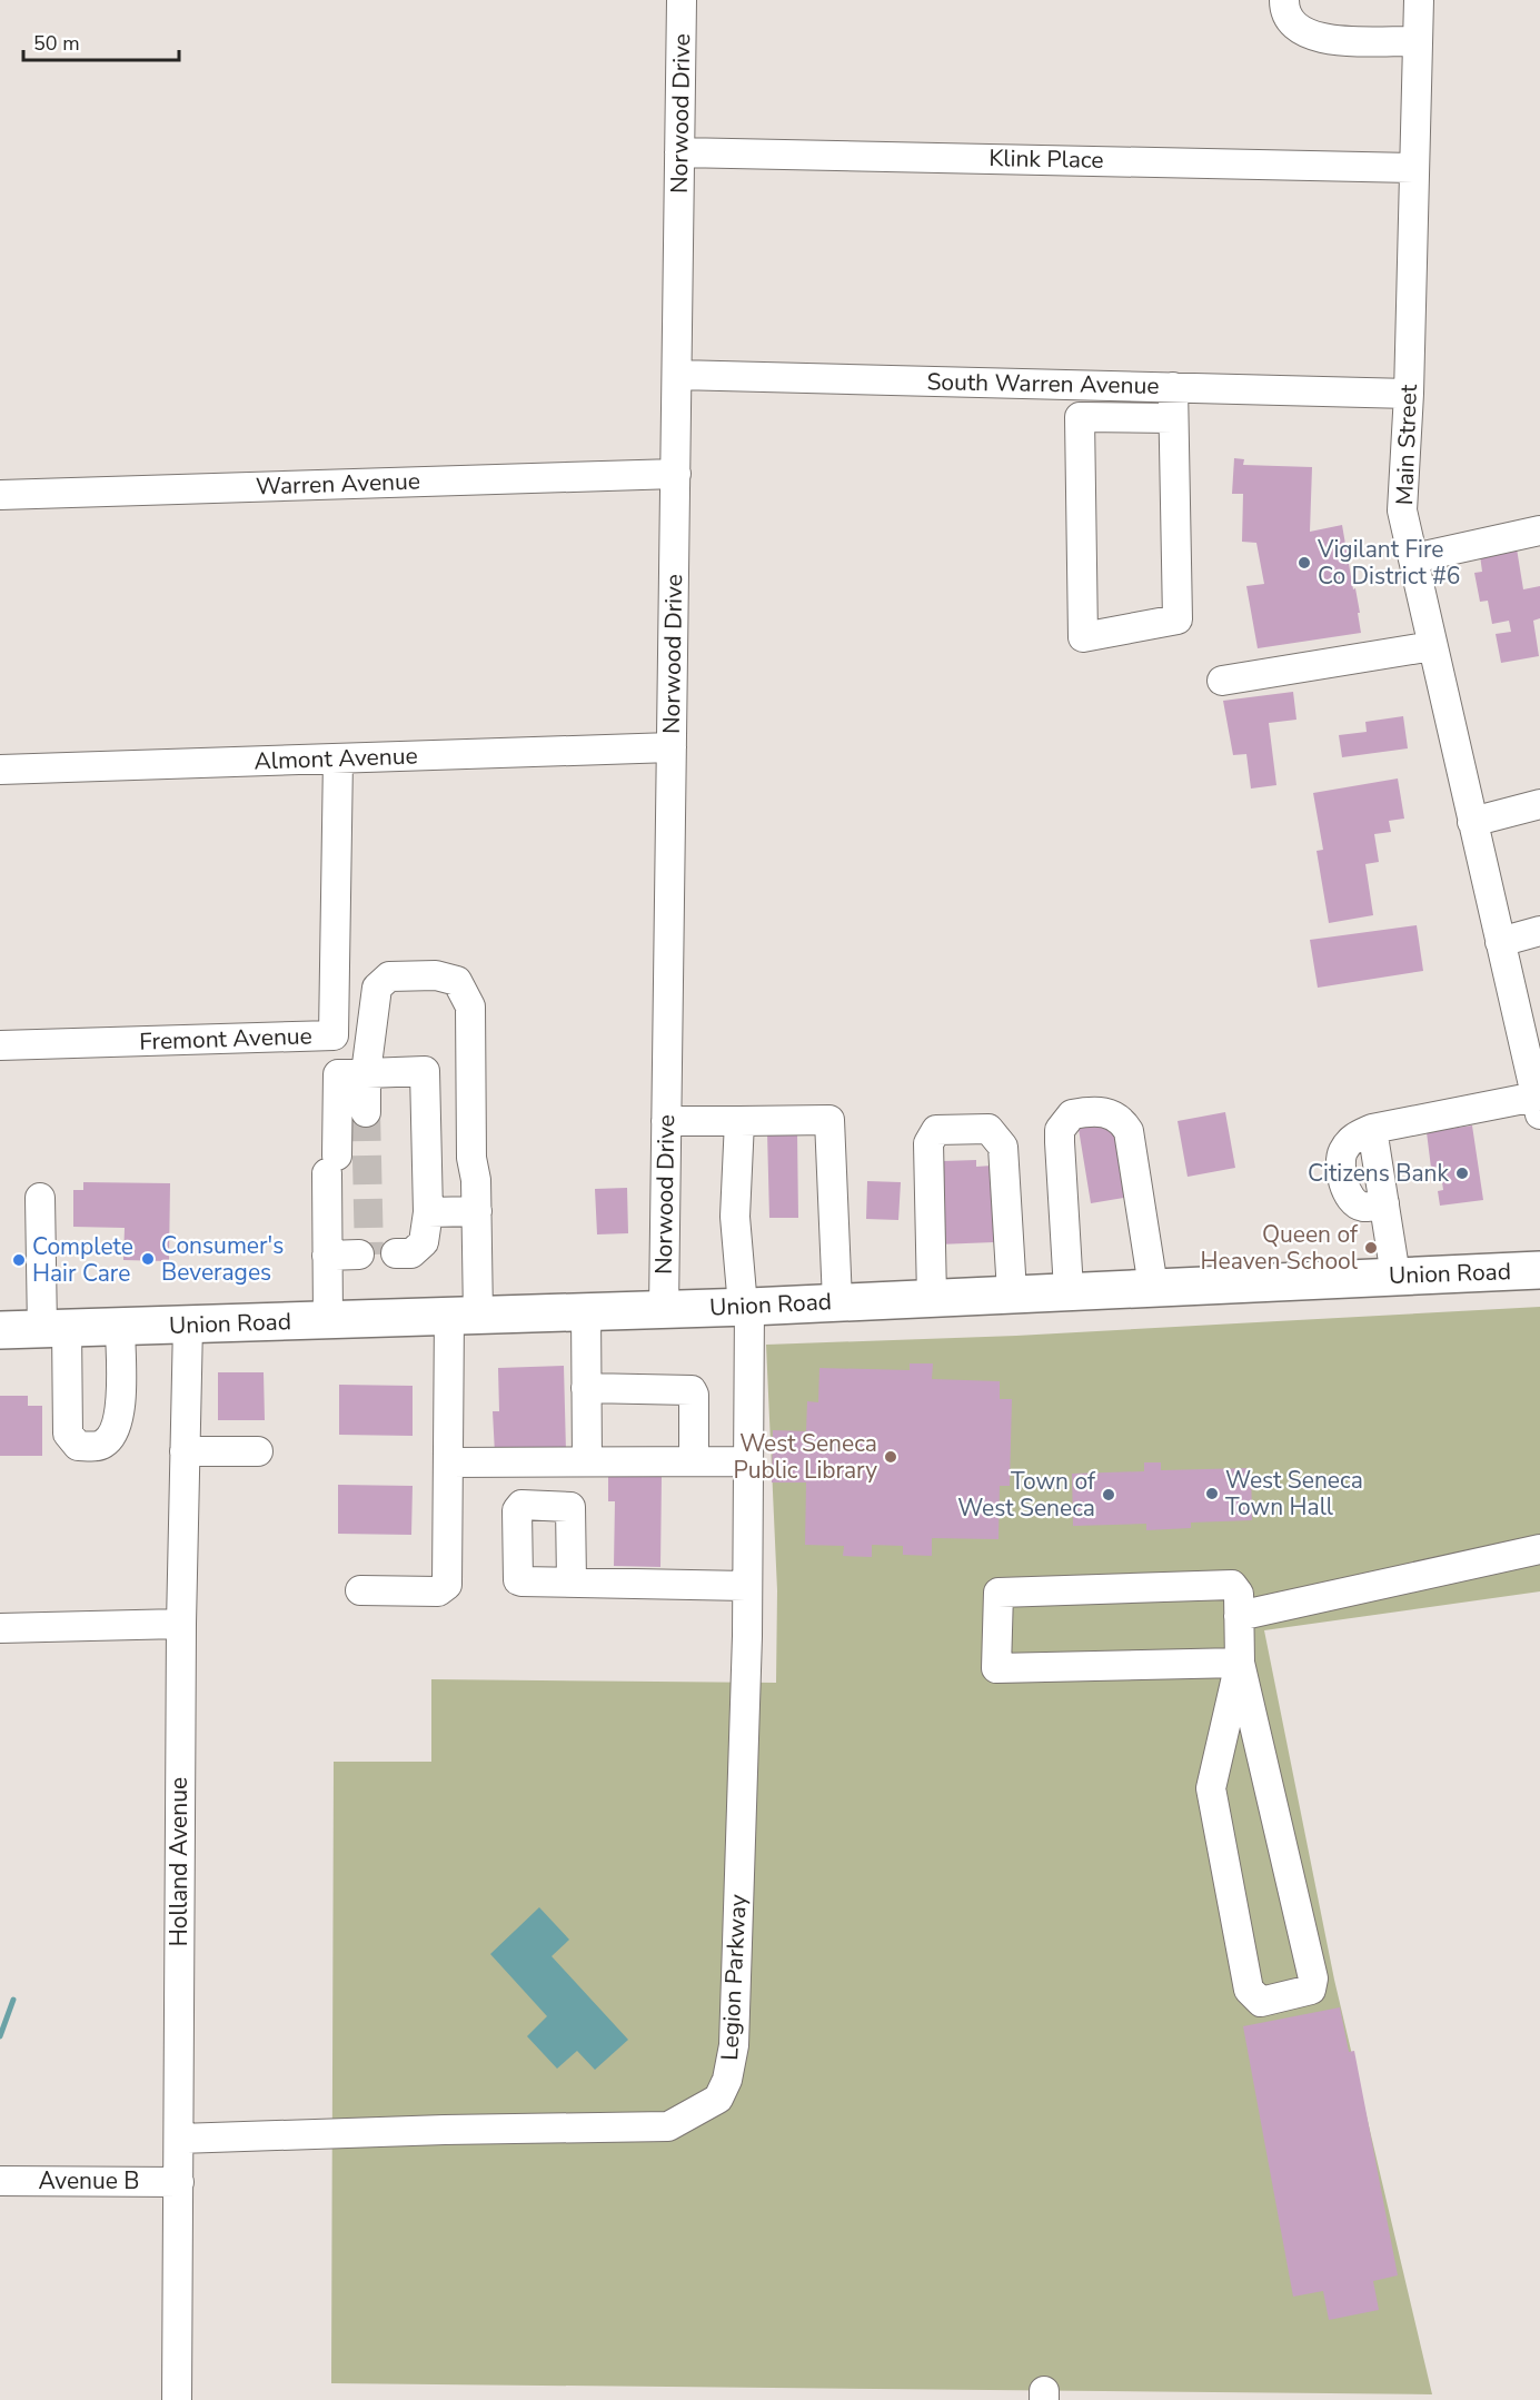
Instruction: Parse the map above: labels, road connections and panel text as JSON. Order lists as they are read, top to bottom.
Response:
{
  "streets": {
    "main road": ["Union Road"],
    "street": [
      "Norwood Drive",
      "Klink Place",
      "South Warren Avenue",
      "Main Street",
      "Warren Avenue",
      "Almont Avenue",
      "Fremont Avenue",
      "Holland Avenue",
      "Legion Parkway",
      "Avenue B"
    ]
  },
  "crossings": [
    ["Norwood Drive", "Klink Place"],
    ["Norwood Drive", "South Warren Avenue"],
    ["Norwood Drive", "Warren Avenue"],
    ["Norwood Drive", "Almont Avenue"],
    ["Norwood Drive", "Union Road"],
    ["Klink Place", "Main Street"],
    ["South Warren Avenue", "Main Street"],
    ["Almont Avenue", "Fremont Avenue"],
    ["Union Road", "Holland Avenue"],
    ["Union Road", "Legion Parkway"],
    ["Holland Avenue", "Legion Parkway"],
    ["Holland Avenue", "Avenue B"]
  ],
  "places": [
    "Vigilant Fire Co District #6",
    "Citizens Bank",
    "Queen of Heaven School",
    "Consumer's Beverages",
    "Complete Hair Care",
    "West Seneca Public Library",
    "West Seneca Town Hall",
    "Town of West Seneca"
  ],
  "scale_bar": "50 m"
}
